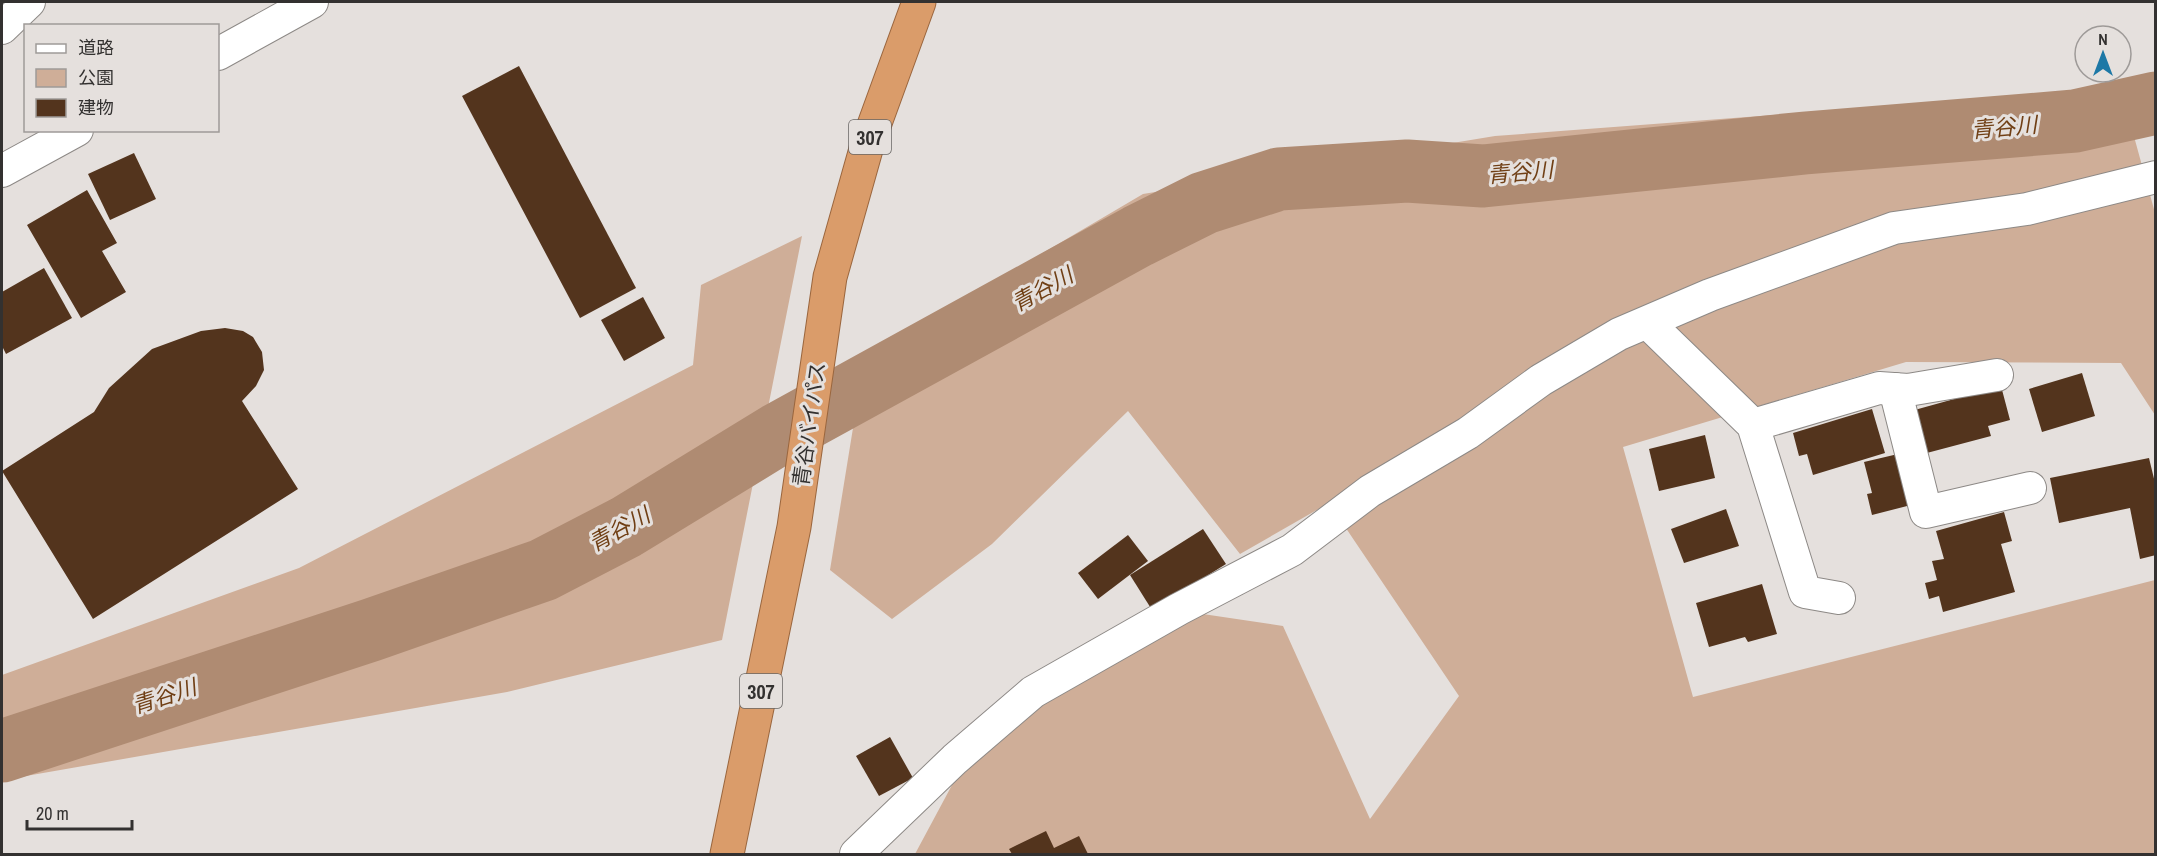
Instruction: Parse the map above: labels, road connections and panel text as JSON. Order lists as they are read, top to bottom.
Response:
{
  "streets": {
    "highway": ["307", "青谷バイパス"]
  },
  "water": ["青谷川"],
  "legend": ["道路", "公園", "建物"],
  "scale_bar": "20 m",
  "north": "top"
}
